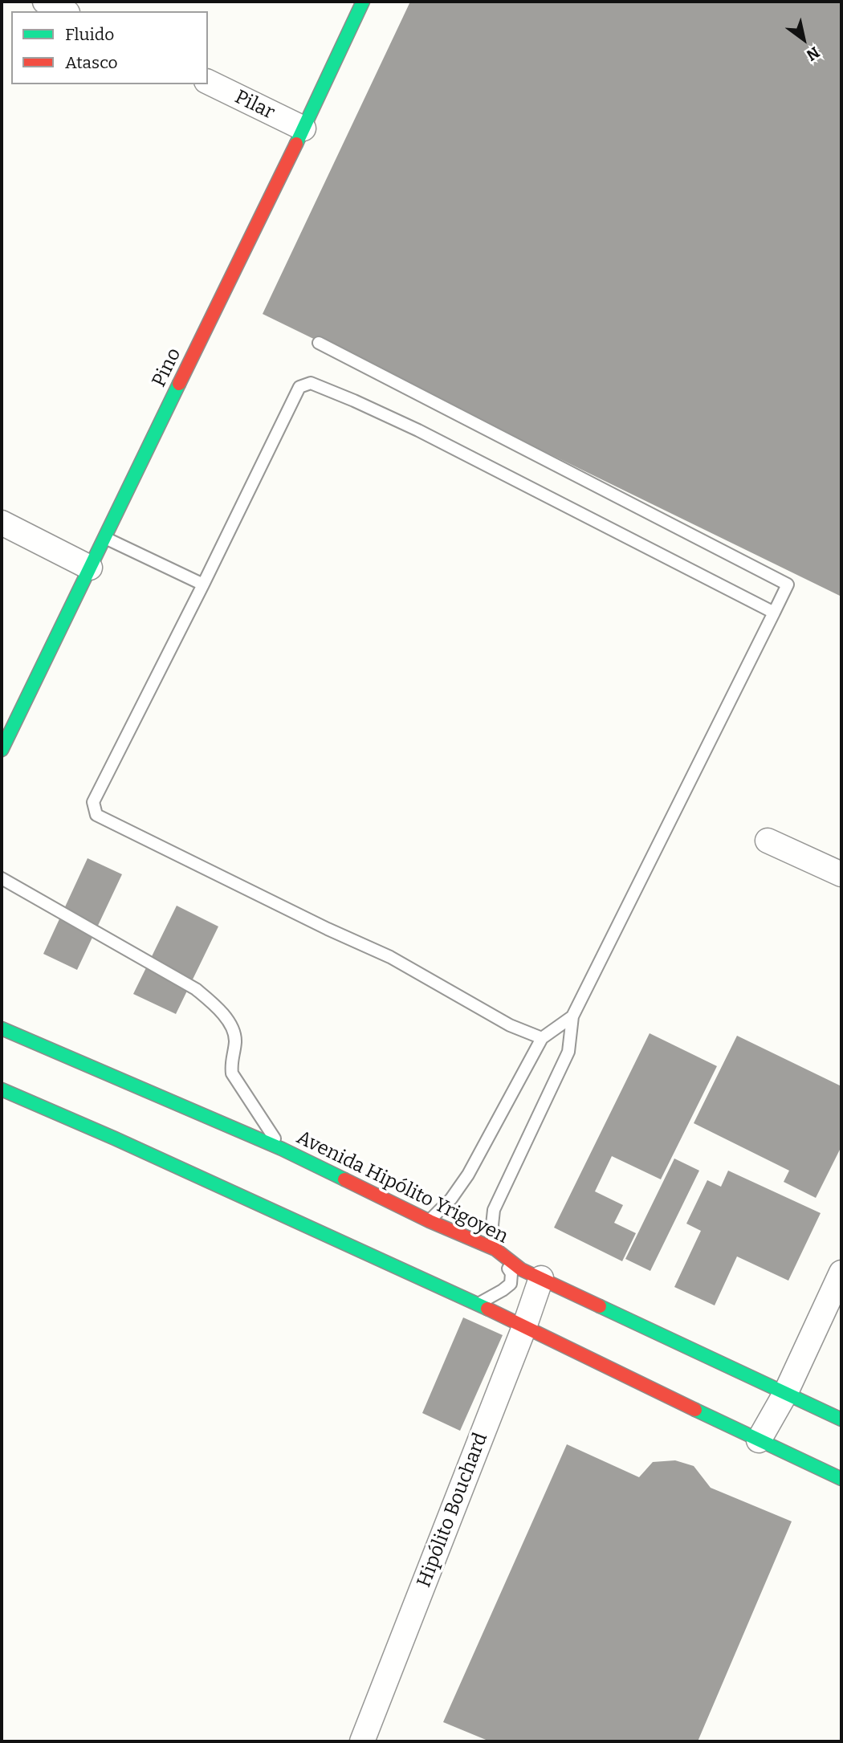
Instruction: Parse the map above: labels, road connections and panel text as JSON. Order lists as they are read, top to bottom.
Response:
{
  "streets": {
    "main road": ["Pino", "Avenida Hipólito Yrigoyen"],
    "street": ["Pilar", "Hipólito Bouchard"]
  },
  "crossings": [
    ["Pilar", "Pino"],
    ["Avenida Hipólito Yrigoyen", "Hipólito Bouchard"]
  ],
  "legend": ["Fluido", "Atasco"],
  "north": "bottom right"
}
